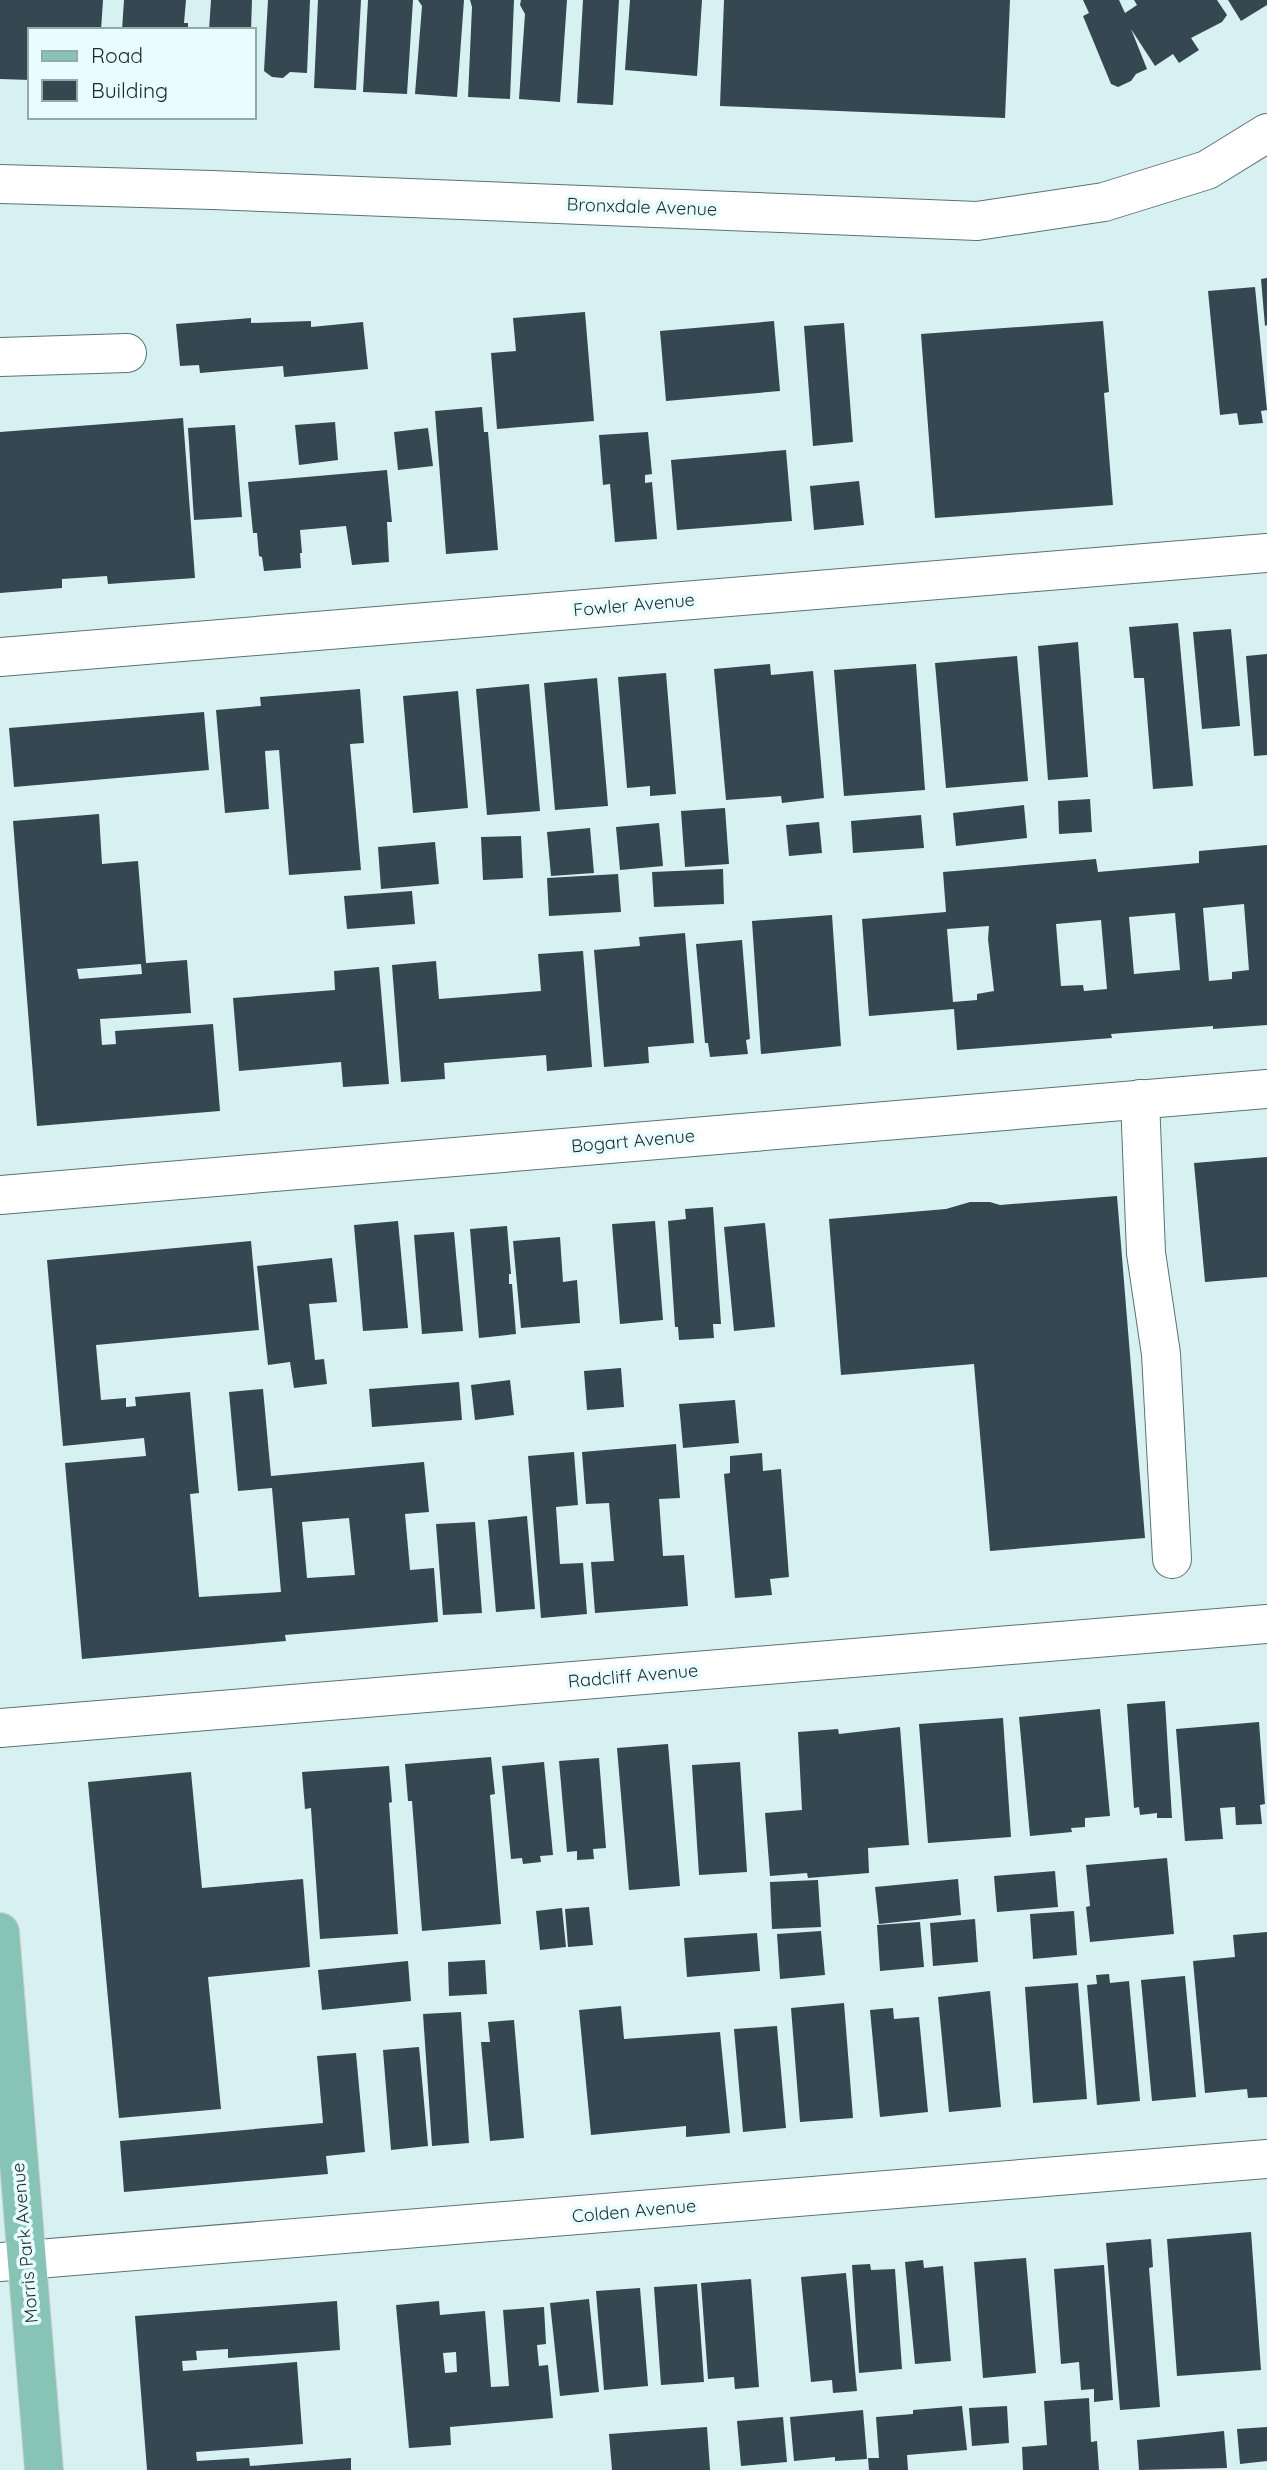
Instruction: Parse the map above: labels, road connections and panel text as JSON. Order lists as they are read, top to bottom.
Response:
{
  "streets": {
    "main road": ["Morris Park Avenue"],
    "street": [
      "Bronxdale Avenue",
      "Fowler Avenue",
      "Bogart Avenue",
      "Radcliff Avenue",
      "Colden Avenue"
    ]
  },
  "crossings": [
    ["Colden Avenue", "Morris Park Avenue"]
  ],
  "legend": ["Road", "Building"]
}
